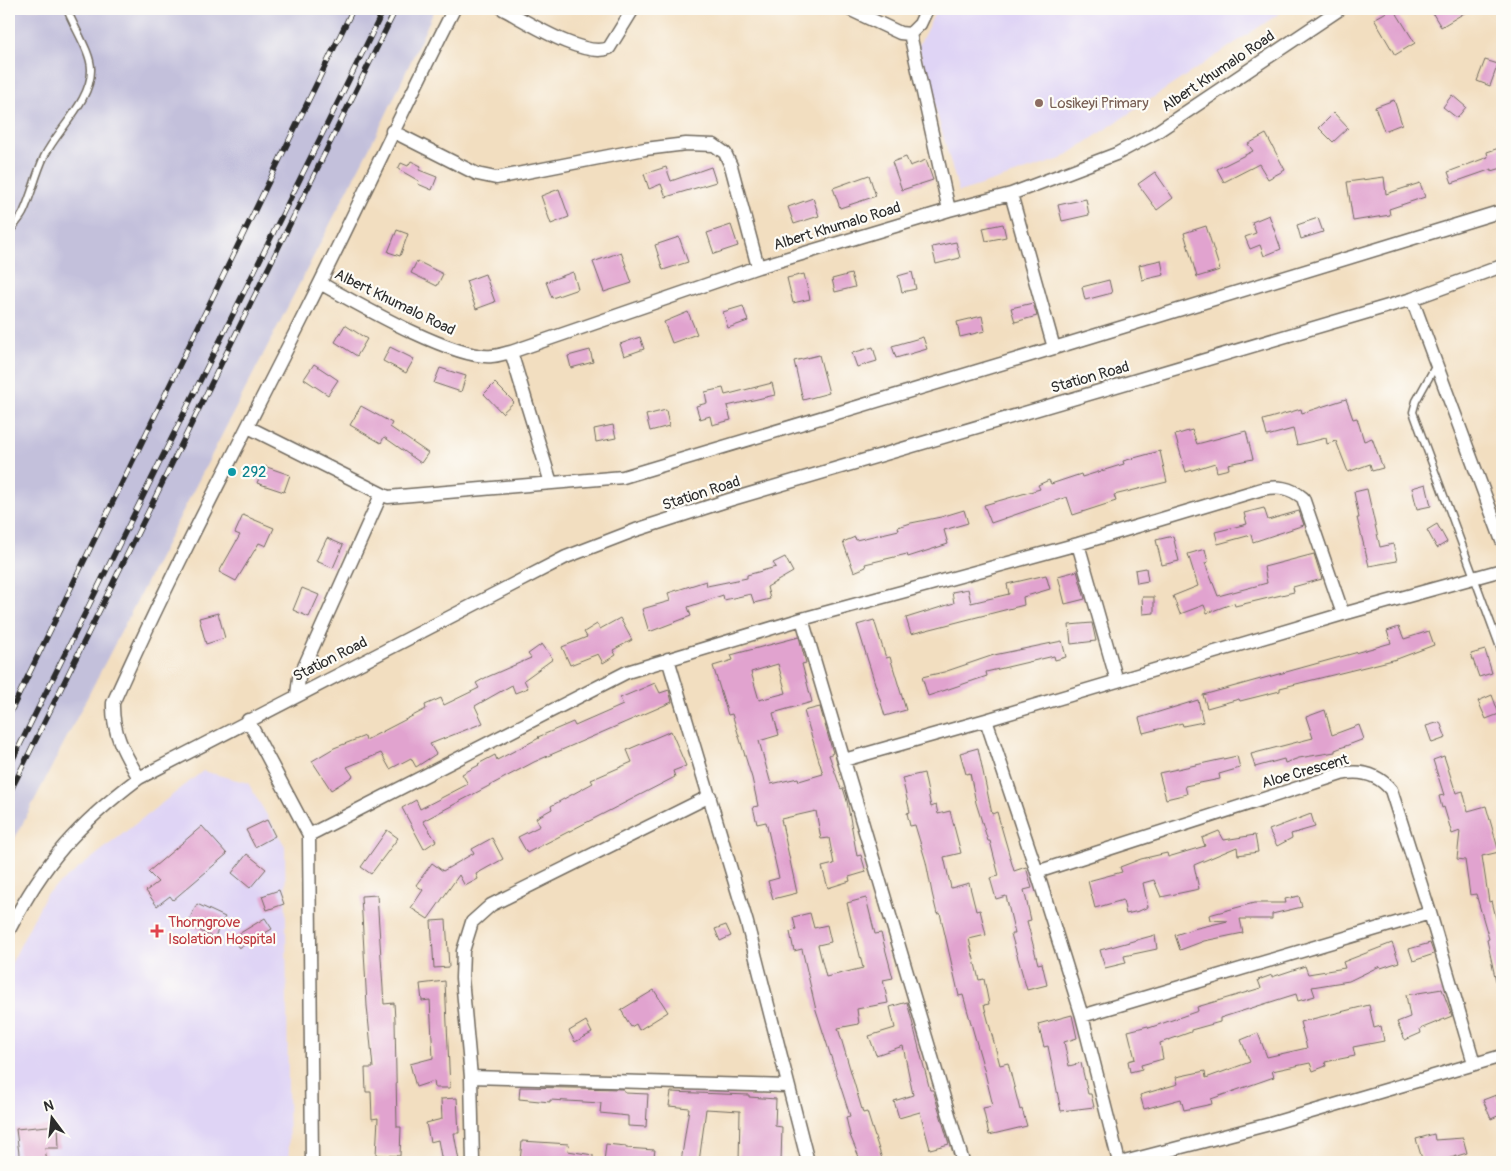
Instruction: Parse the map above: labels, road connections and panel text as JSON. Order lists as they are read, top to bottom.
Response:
{
  "streets": {
    "street": ["Albert Khumalo Road", "Station Road", "Aloe Crescent"]
  },
  "places": {
    "other": ["Losikeyi Primary", "292"],
    "health": ["Thorngrove Isolation Hospital"]
  },
  "north": "top"
}
